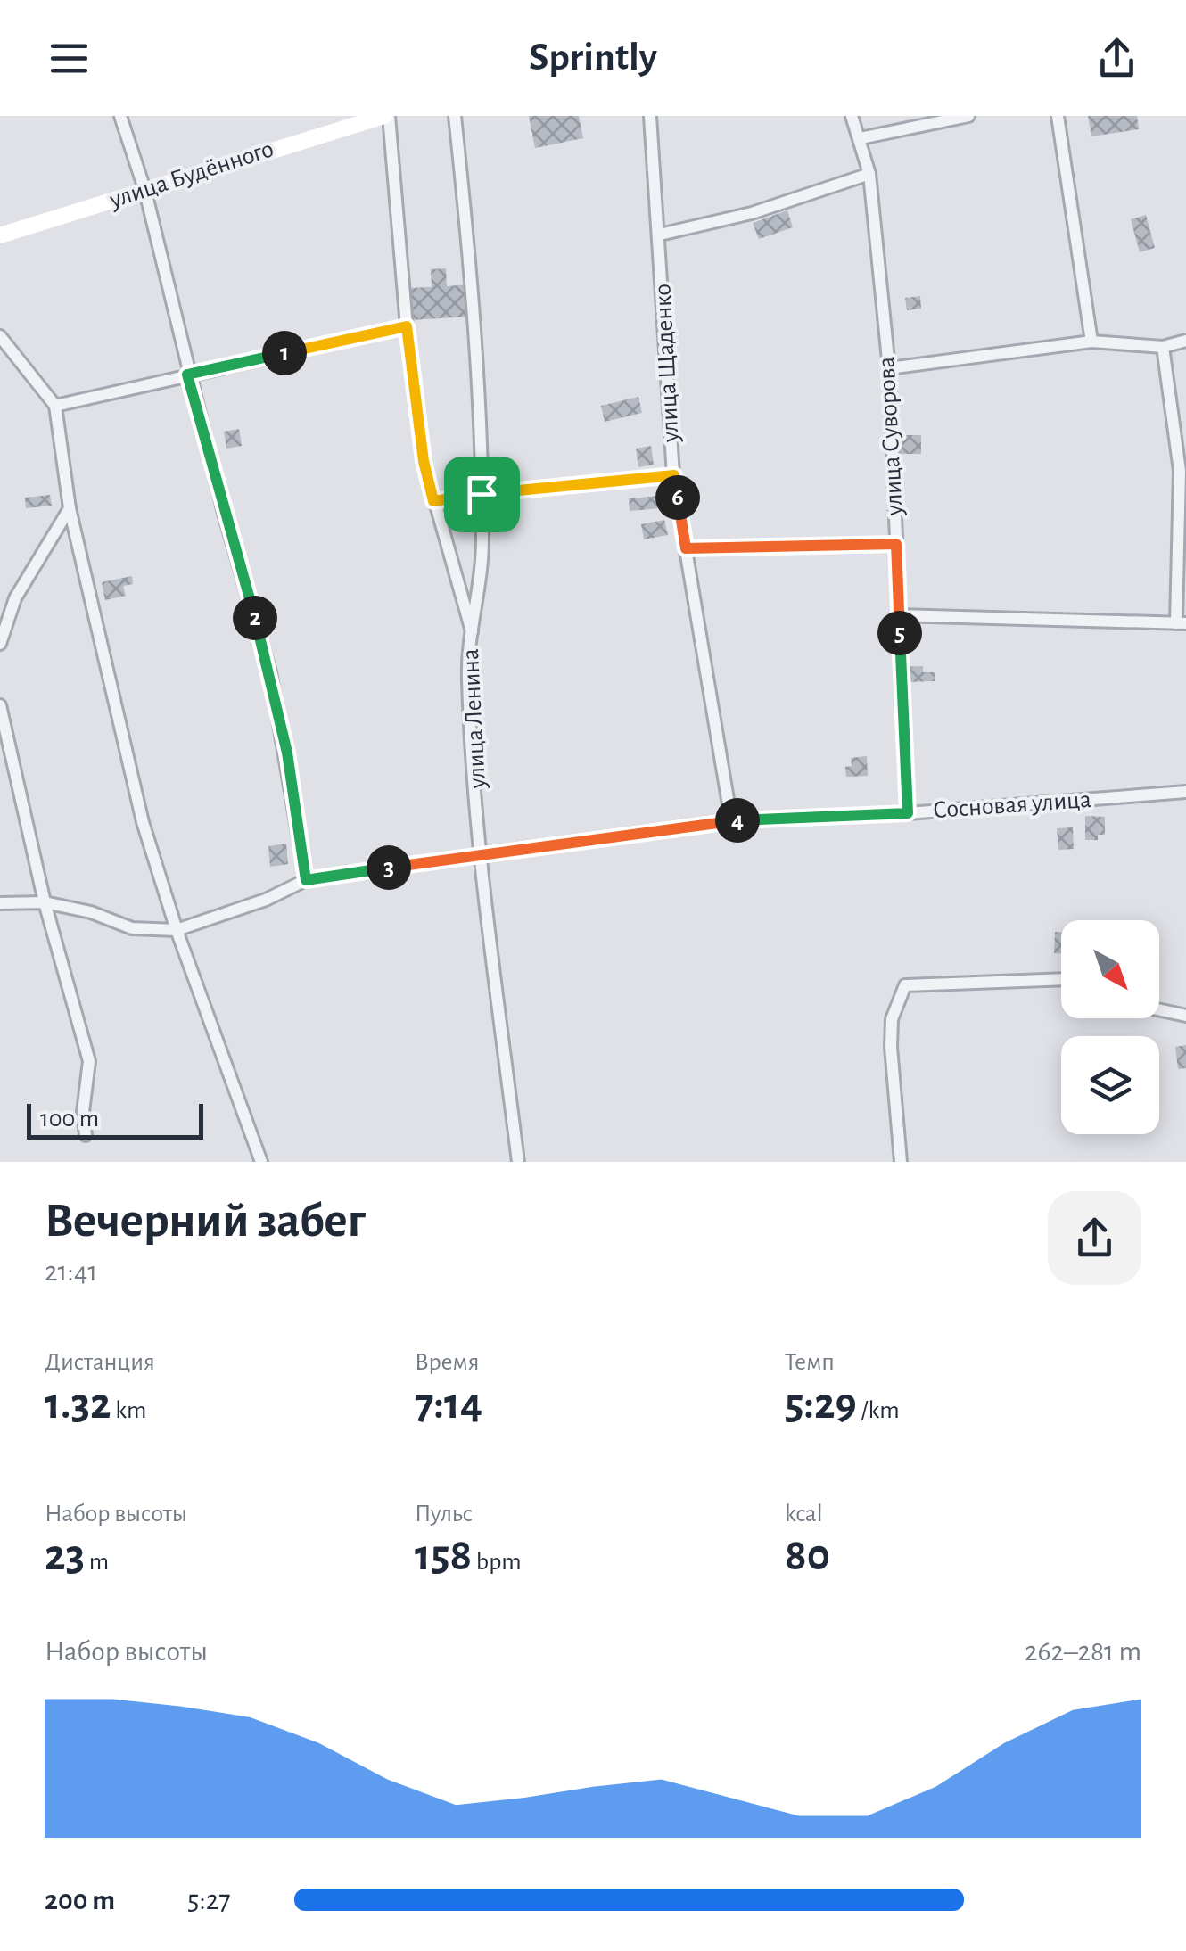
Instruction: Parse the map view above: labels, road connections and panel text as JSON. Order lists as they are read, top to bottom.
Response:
{
  "streets": {
    "main road": ["улица Будённого"],
    "street": [
      "улица Щаденко",
      "улица Суворова",
      "улица Ленина",
      "Сосновая улица"
    ]
  },
  "crossings": [
    ["улица Щаденко", "Сосновая улица"],
    ["улица Суворова", "Сосновая улица"],
    ["улица Ленина", "Сосновая улица"]
  ],
  "scale_bar": "100 m",
  "north": "bottom right",
  "page": {
    "header": "Sprintly",
    "pins": [
      "1",
      "6",
      "2",
      "5",
      "4",
      "3"
    ],
    "scale": "100 m",
    "heading": ["Вечерний забег", "21:41"],
    "stats": [
      ["Дистанция", "1.32 km"],
      ["Время", "7:14"],
      ["Темп", "5:29 /km"],
      ["Набор высоты", "23 m"],
      ["Пульс", "158 bpm"],
      ["kcal", "80"]
    ],
    "chart": ["Набор высоты", "262–281 m"],
    "list": [
      {
        "name": "200 m",
        "note": "5:27"
      }
    ]
  }
}
